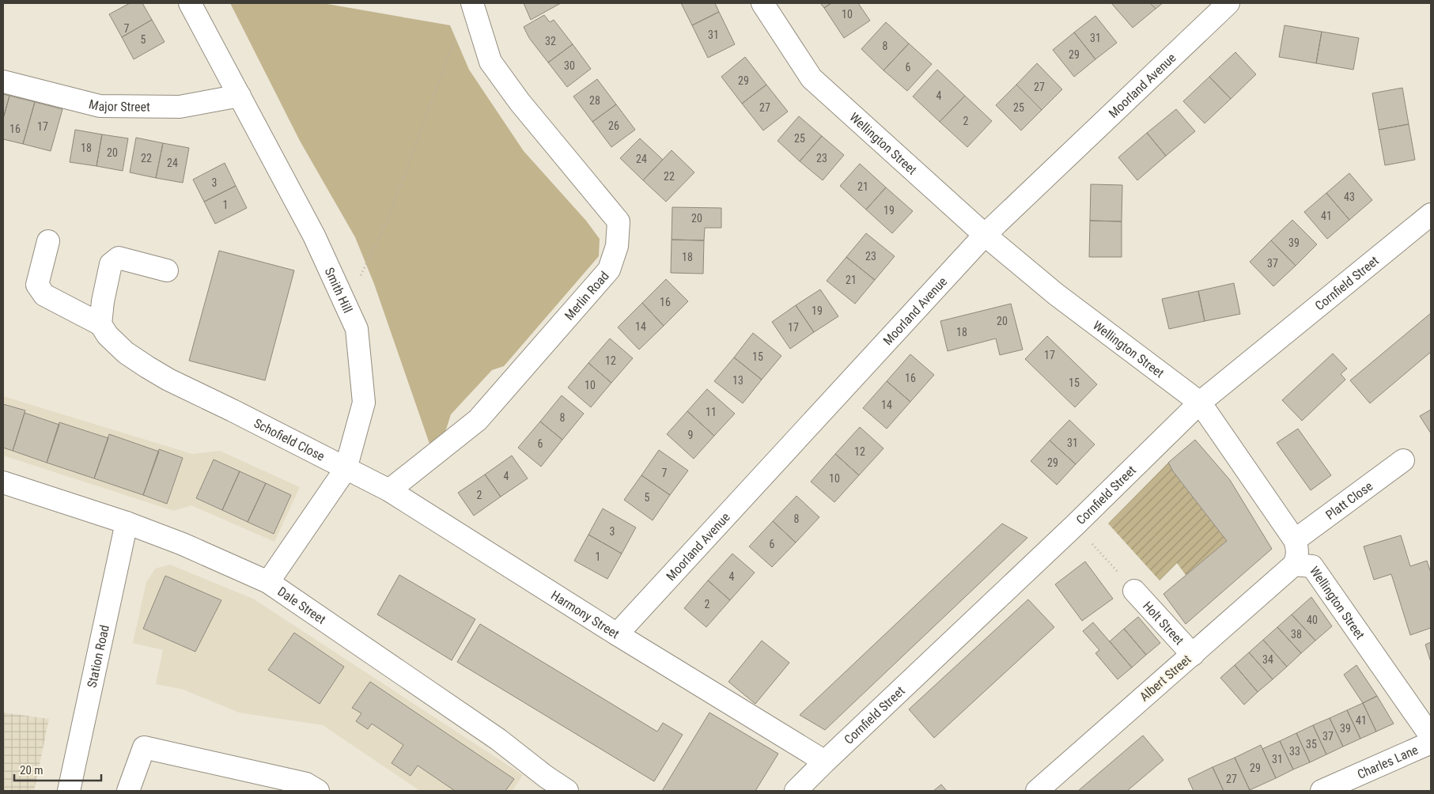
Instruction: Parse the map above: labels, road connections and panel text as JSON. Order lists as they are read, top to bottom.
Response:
{
  "streets": {
    "street": [
      "Moorland Avenue",
      "Major Street",
      "Wellington Street",
      "Cornfield Street",
      "Smith Hill",
      "Merlin Road",
      "Schofield Close",
      "Platt Close",
      "Dale Street",
      "Harmony Street",
      "Holt Street",
      "Station Road",
      "Albert Street",
      "Charles Lane"
    ]
  },
  "crossings": [
    ["Moorland Avenue", "Wellington Street"],
    ["Moorland Avenue", "Harmony Street"],
    ["Major Street", "Smith Hill"],
    ["Wellington Street", "Cornfield Street"],
    ["Wellington Street", "Platt Close"],
    ["Wellington Street", "Albert Street"],
    ["Cornfield Street", "Harmony Street"],
    ["Smith Hill", "Schofield Close"],
    ["Smith Hill", "Dale Street"],
    ["Smith Hill", "Harmony Street"],
    ["Merlin Road", "Harmony Street"],
    ["Schofield Close", "Harmony Street"],
    ["Dale Street", "Station Road"],
    ["Holt Street", "Albert Street"]
  ],
  "house_numbers": [
    "10",
    "7",
    "31",
    "31",
    "5",
    "32",
    "8",
    "29",
    "30",
    "6",
    "29",
    "27",
    "4",
    "28",
    "27",
    "25",
    "2",
    "26",
    "17",
    "16",
    "25",
    "18",
    "20",
    "22",
    "23",
    "24",
    "24",
    "22",
    "3",
    "21",
    "43",
    "1",
    "19",
    "41",
    "20",
    "39",
    "23",
    "18",
    "37",
    "21",
    "16",
    "19",
    "20",
    "14",
    "17",
    "18",
    "17",
    "15",
    "12",
    "16",
    "13",
    "15",
    "10",
    "14",
    "11",
    "8",
    "9",
    "31",
    "6",
    "12",
    "29",
    "7",
    "4",
    "10",
    "2",
    "5",
    "8",
    "3",
    "6",
    "1",
    "4",
    "2",
    "40",
    "38",
    "34",
    "41",
    "39",
    "37",
    "35",
    "33",
    "31",
    "29",
    "27"
  ],
  "scale_bar": "20 m"
}
